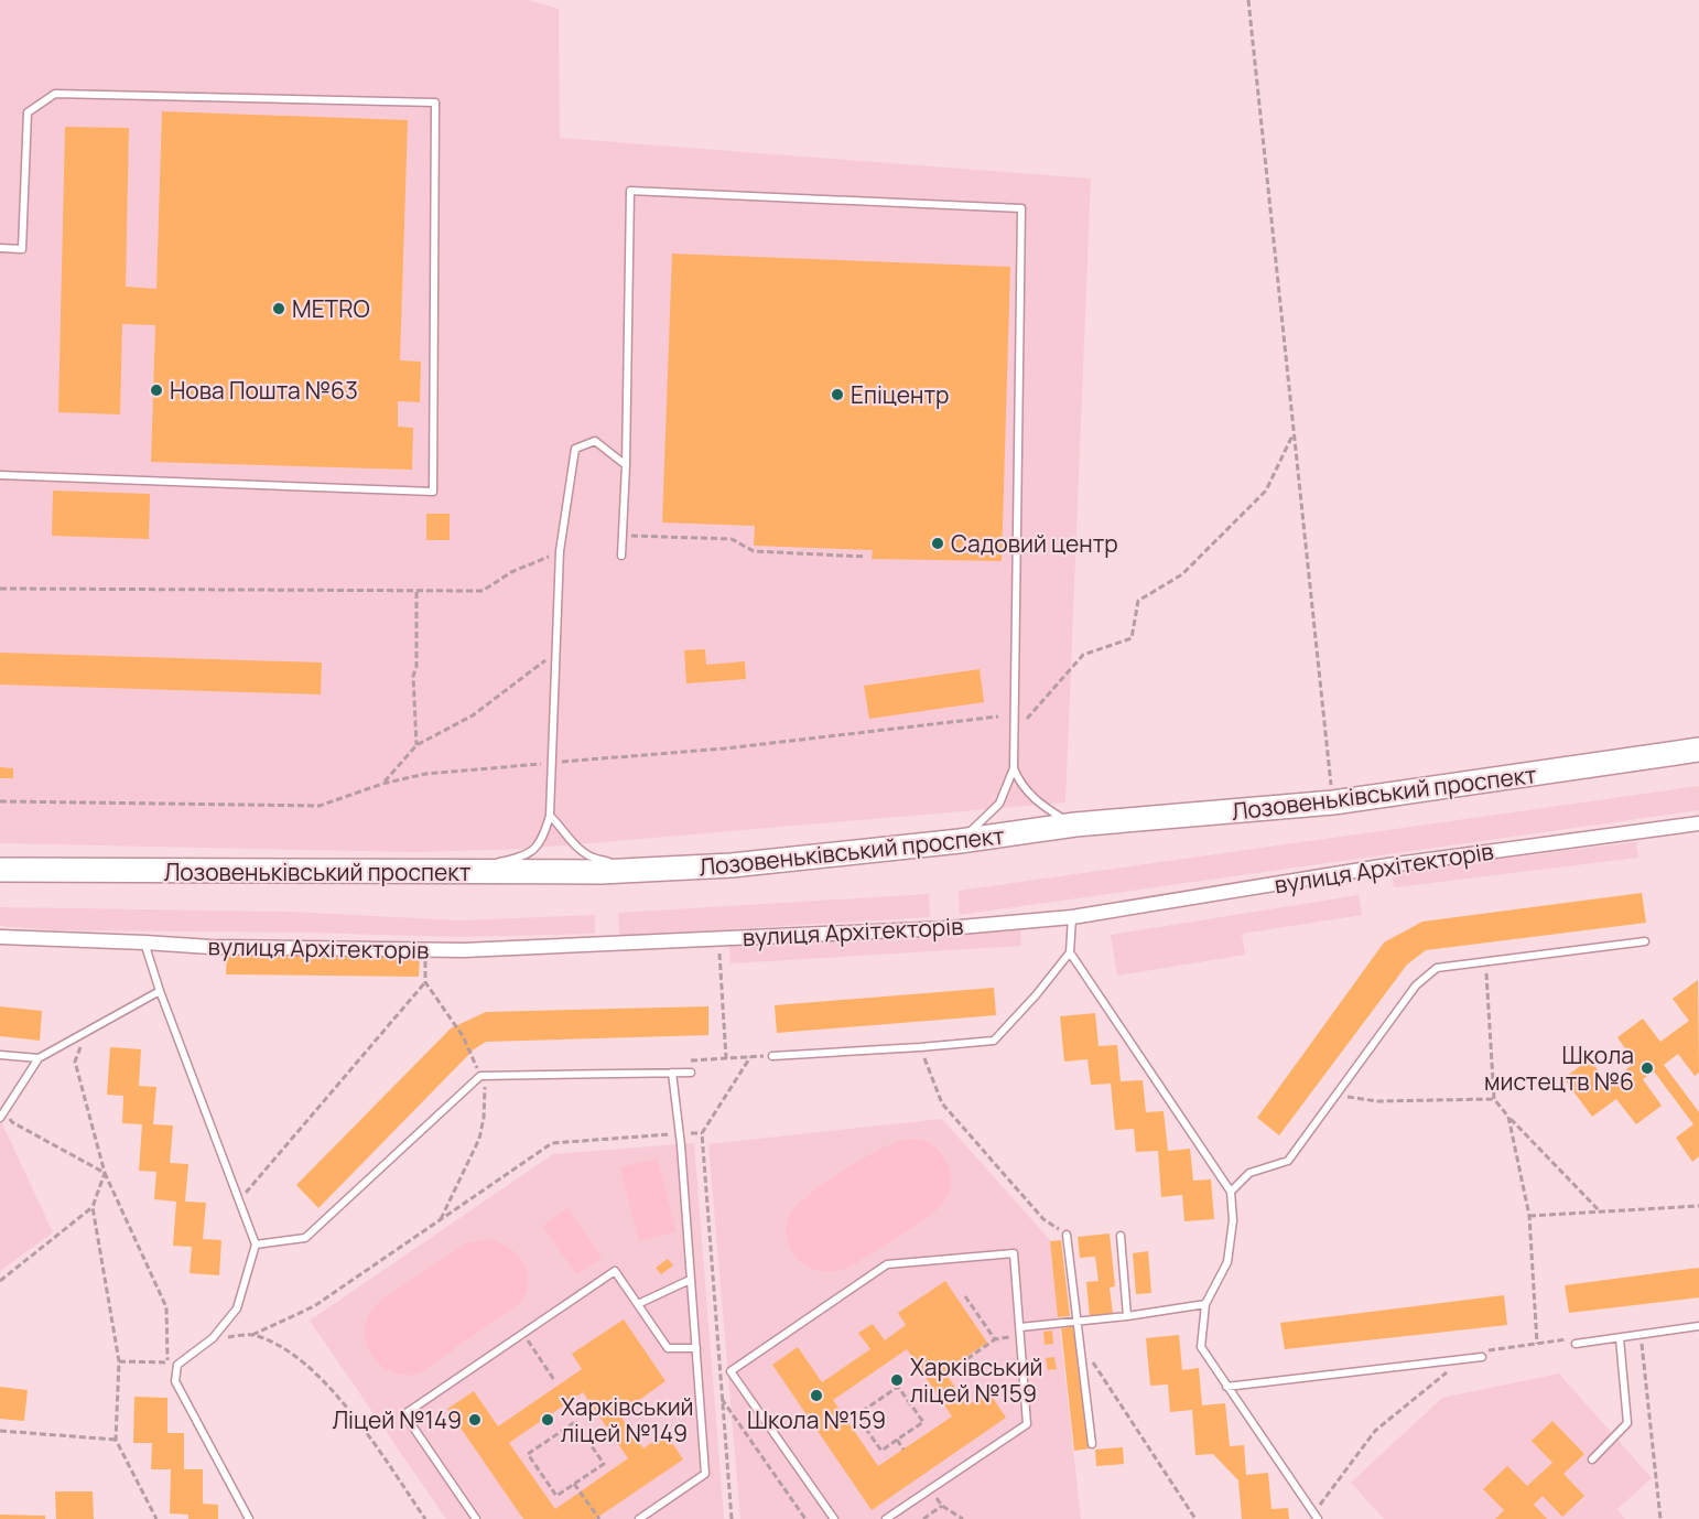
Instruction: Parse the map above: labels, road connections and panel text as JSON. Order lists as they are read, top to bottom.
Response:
{
  "streets": {
    "highway": ["Лозовеньківський проспект"],
    "street": ["вулиця Архітекторів"]
  },
  "places": [
    "METRO",
    "Нова Пошта №63",
    "Епіцентр",
    "Садовий центр",
    "Школа мистецтв №6",
    "Харківський ліцей №159",
    "Школа №159",
    "Ліцей №149",
    "Харківський ліцей №149"
  ]
}
